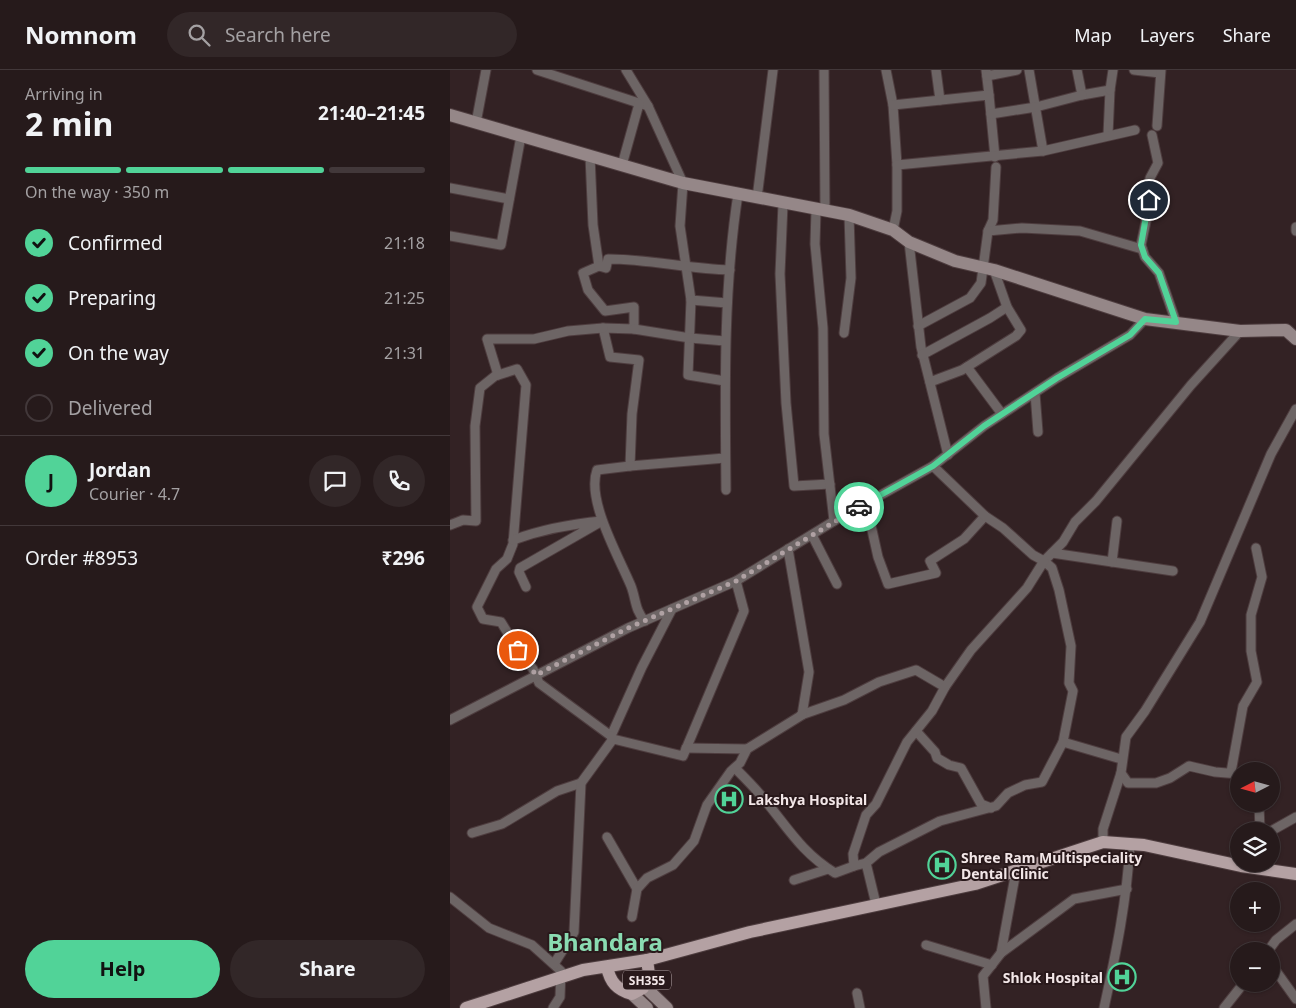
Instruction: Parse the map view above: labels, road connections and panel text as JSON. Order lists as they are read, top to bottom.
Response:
{
  "streets": {
    "main road": ["SH355"]
  },
  "districts": ["Bhandara"],
  "places": {
    "hospital": ["Lakshya Hospital", "Shree Ram Multispeciality Dental Clinic", "Shlok Hospital"]
  },
  "north": "left",
  "page": {
    "header": "Nomnom",
    "search": "Search here",
    "nav": ["Map", "Layers", "Share"],
    "heading": ["2 min", "Arriving in", "21:40–21:45"],
    "panel": [
      "Jordan",
      "Courier · 4.7",
      "Order #8953",
      "₹296"
    ],
    "bar": "On the way · 350 m",
    "list": [
      ["Confirmed", "21:18"],
      ["Preparing", "21:25"],
      ["On the way", "21:31"],
      "Delivered"
    ],
    "round": "J",
    "map_buttons": ["+", "−"],
    "buttons": ["Help", "Share"]
  }
}
